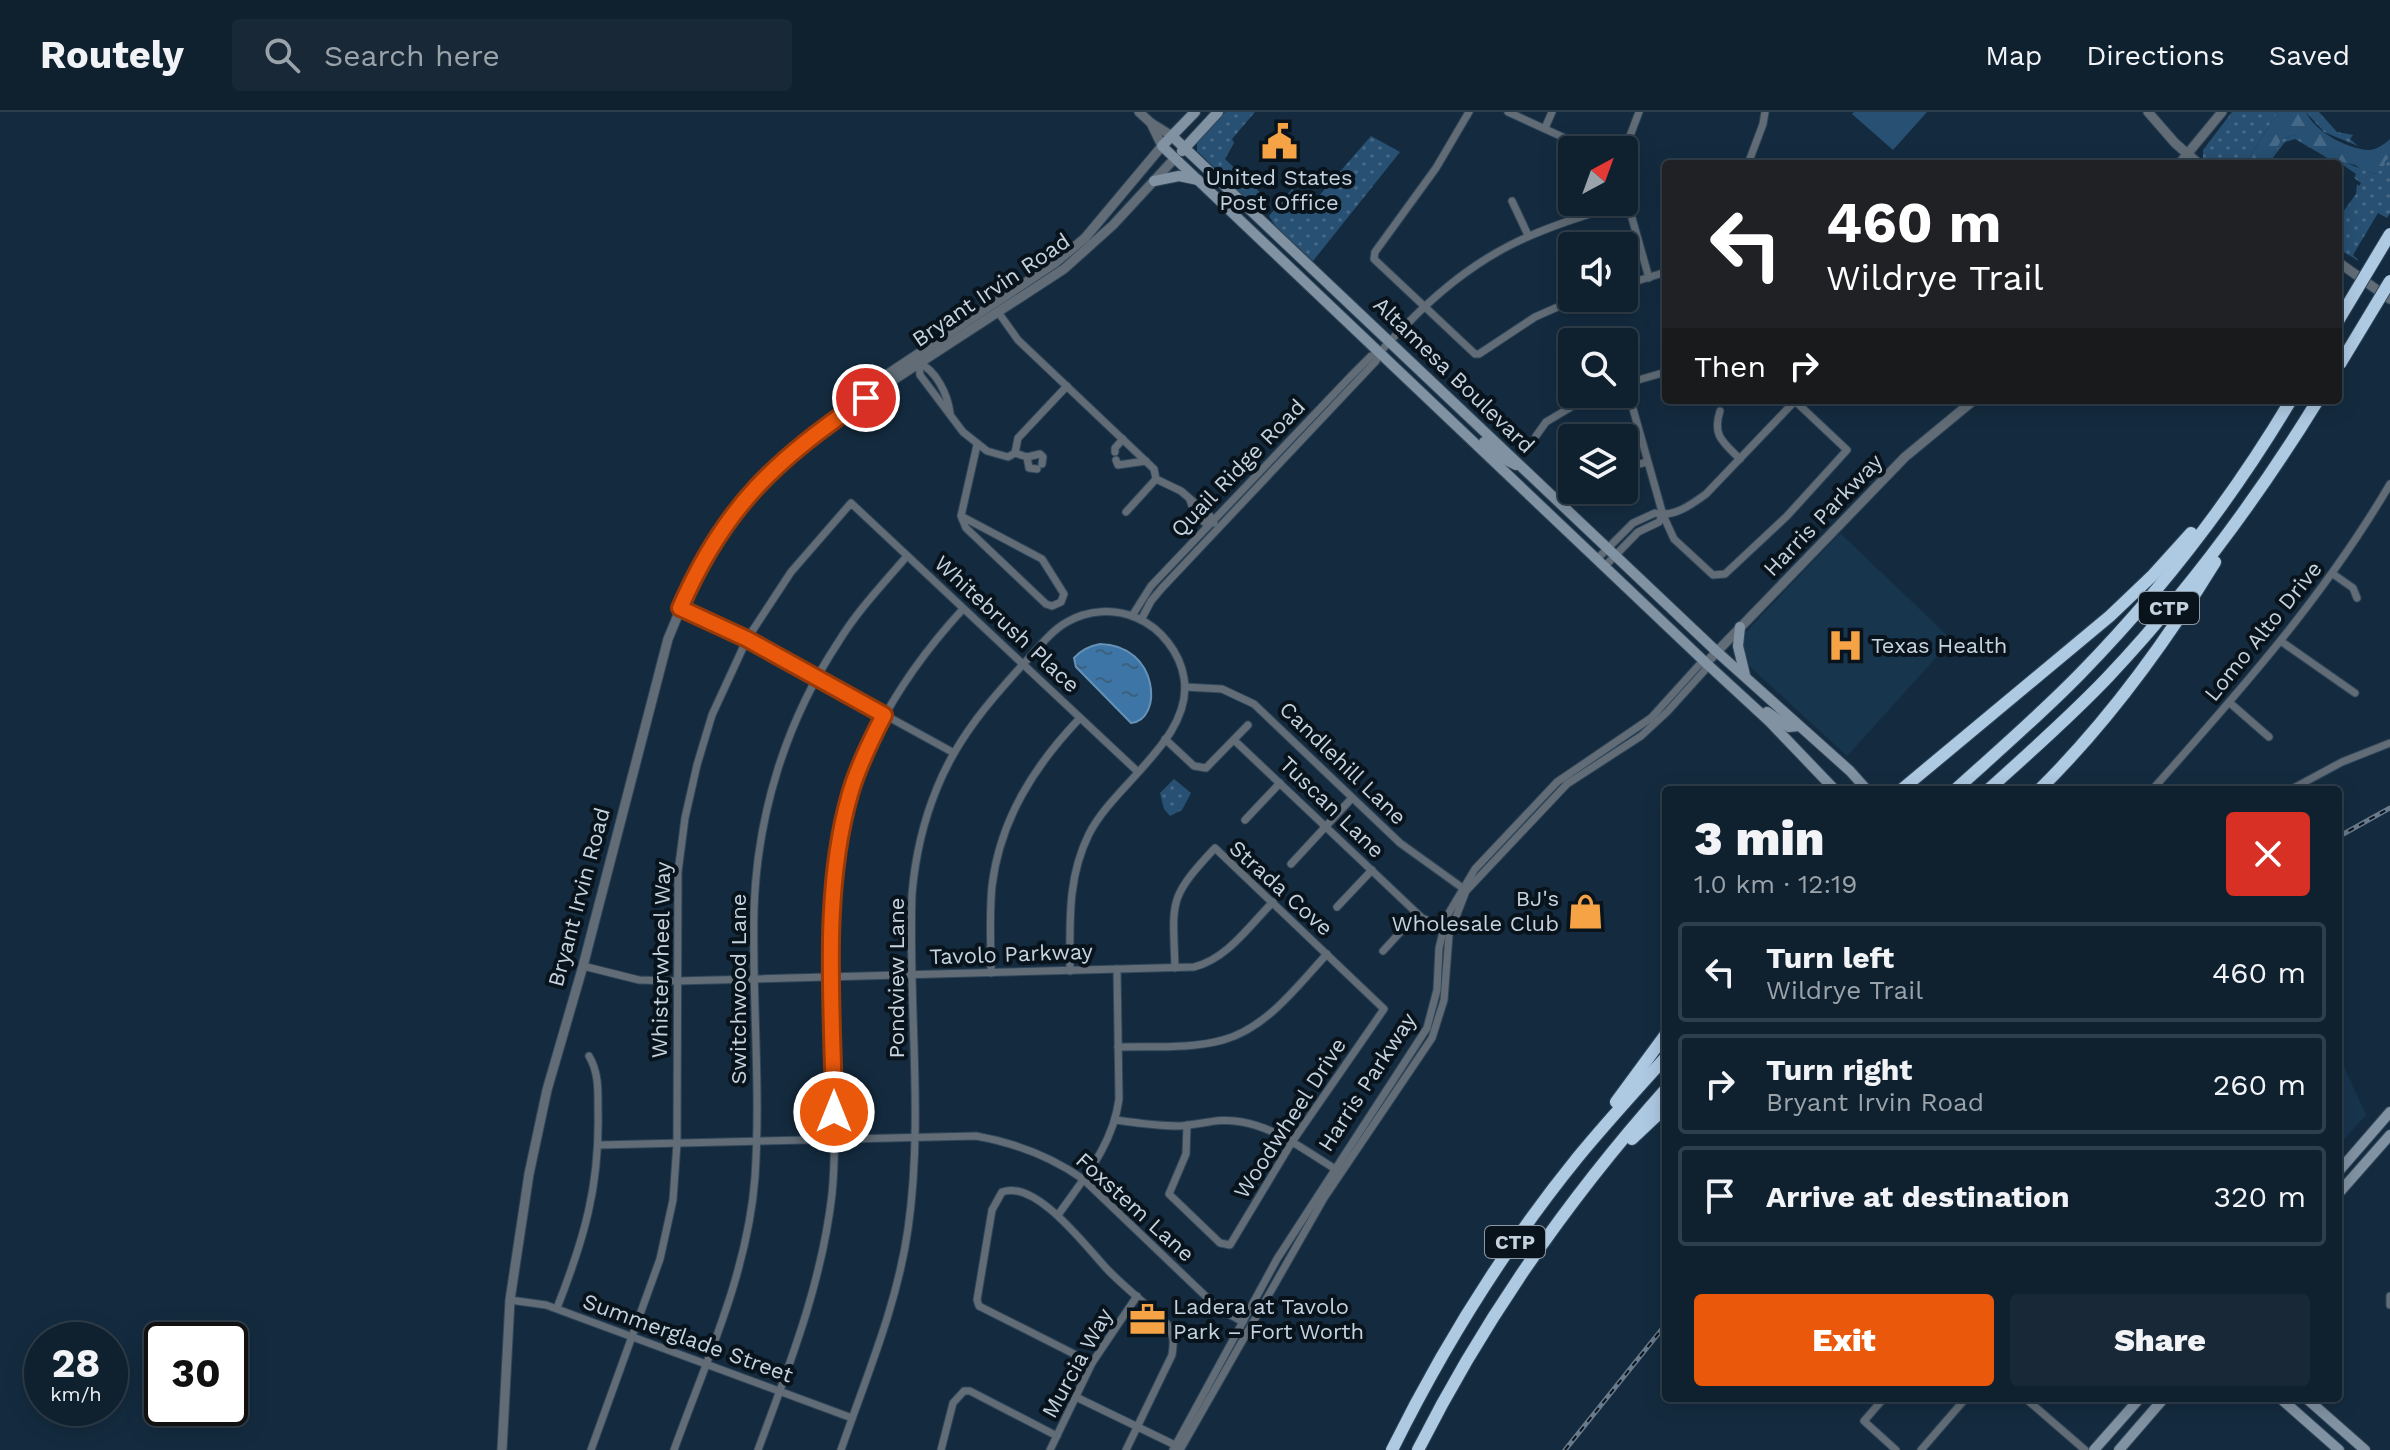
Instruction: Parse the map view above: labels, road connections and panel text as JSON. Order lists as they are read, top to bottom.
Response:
{
  "streets": {
    "highway": ["CTP"],
    "main road": ["Bryant Irvin Road", "Altamesa Boulevard"],
    "street": [
      "Quail Ridge Road",
      "Harris Parkway",
      "Whitebrush Place",
      "Lomo Alto Drive",
      "Candlehill Lane",
      "Tuscan Lane",
      "Strada Cove",
      "Tavolo Parkway",
      "Whisterwheel Way",
      "Pondview Lane",
      "Switchwood Lane",
      "Woodwheel Drive",
      "Foxstem Lane",
      "Summerglade Street",
      "Murcia Way"
    ]
  },
  "crossings": [
    ["Bryant Irvin Road", "Altamesa Boulevard"],
    ["Bryant Irvin Road", "Tavolo Parkway"],
    ["Bryant Irvin Road", "Summerglade Street"],
    ["Altamesa Boulevard", "Quail Ridge Road"],
    ["Altamesa Boulevard", "Harris Parkway"],
    ["Quail Ridge Road", "Pondview Lane"],
    ["Harris Parkway", "Candlehill Lane"],
    ["Harris Parkway", "Tuscan Lane"],
    ["Harris Parkway", "Foxstem Lane"],
    ["Whitebrush Place", "Whisterwheel Way"],
    ["Whitebrush Place", "Pondview Lane"],
    ["Whitebrush Place", "Switchwood Lane"],
    ["Candlehill Lane", "Pondview Lane"],
    ["Strada Cove", "Tavolo Parkway"],
    ["Strada Cove", "Woodwheel Drive"],
    ["Tavolo Parkway", "Whisterwheel Way"],
    ["Tavolo Parkway", "Pondview Lane"],
    ["Tavolo Parkway", "Switchwood Lane"],
    ["Whisterwheel Way", "Foxstem Lane"],
    ["Whisterwheel Way", "Summerglade Street"],
    ["Pondview Lane", "Foxstem Lane"],
    ["Pondview Lane", "Summerglade Street"],
    ["Switchwood Lane", "Foxstem Lane"],
    ["Switchwood Lane", "Summerglade Street"]
  ],
  "places": {
    "public building": ["United States Post Office"],
    "hospital": ["Texas Health"],
    "shop": ["BJ's Wholesale Club"],
    "office": ["Ladera at Tavolo Park – Fort Worth"]
  },
  "north": "top right",
  "page": {
    "header": "Routely",
    "search": "Search here",
    "nav": ["Map", "Directions", "Saved"],
    "turn": ["460 m", "Wildrye Trail"],
    "then": "Then",
    "heading": ["3 min", "1.0 km · 12:19"],
    "list": [
      {
        "name": "Turn left",
        "note": "Wildrye Trail",
        "value": "460 m"
      },
      {
        "name": "Turn right",
        "note": "Bryant Irvin Road",
        "value": "260 m"
      },
      {
        "name": "Arrive at destination",
        "value": "320 m"
      }
    ],
    "buttons": ["Exit", "Share"],
    "speed": "28 km/h",
    "limit": "30"
  }
}
